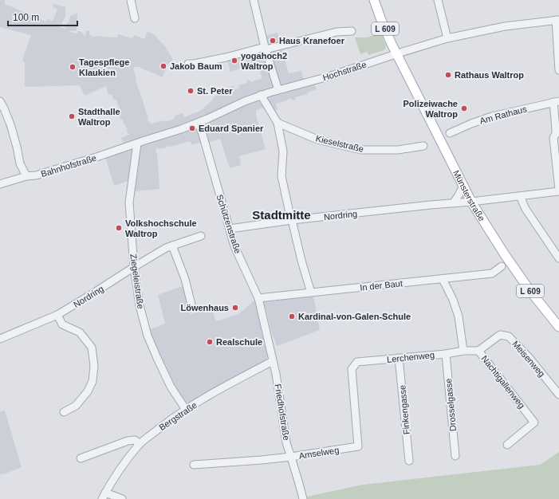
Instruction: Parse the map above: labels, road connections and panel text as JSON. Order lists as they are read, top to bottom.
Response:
{
  "streets": {
    "main road": ["L 609", "Münsterstraße"],
    "street": [
      "Hochstraße",
      "Am Rathaus",
      "Kieselstraße",
      "Bahnhofstraße",
      "Nordring",
      "Schützenstraße",
      "Ziegeleistraße",
      "In der Baut",
      "Lerchenweg",
      "Meisenweg",
      "Nachtigallenweg",
      "Drosselgasse",
      "Finkengasse",
      "Friedhofstraße",
      "Bergstraße",
      "Amselweg"
    ]
  },
  "crossings": [
    ["L 609", "Hochstraße"],
    ["L 609", "Münsterstraße"],
    ["Hochstraße", "Bahnhofstraße"],
    ["Hochstraße", "Münsterstraße"],
    ["Hochstraße", "Schützenstraße"],
    ["Hochstraße", "Ziegeleistraße"],
    ["Am Rathaus", "Nordring"],
    ["Bahnhofstraße", "Ziegeleistraße"],
    ["Münsterstraße", "Nordring"],
    ["Nordring", "Schützenstraße"],
    ["Nordring", "Ziegeleistraße"],
    ["Schützenstraße", "In der Baut"],
    ["Schützenstraße", "Friedhofstraße"],
    ["Schützenstraße", "Bergstraße"],
    ["Ziegeleistraße", "Bergstraße"],
    ["Lerchenweg", "Nachtigallenweg"],
    ["Lerchenweg", "Drosselgasse"],
    ["Lerchenweg", "Finkengasse"],
    ["Lerchenweg", "Amselweg"],
    ["Meisenweg", "Nachtigallenweg"],
    ["Friedhofstraße", "Bergstraße"],
    ["Friedhofstraße", "Amselweg"]
  ],
  "districts": ["Stadtmitte"],
  "places": [
    "Haus Kranefoer",
    "yogahoch2 Waltrop",
    "Jakob Baum",
    "Tagespflege Klaukien",
    "Rathaus Waltrop",
    "St. Peter",
    "Polizeiwache Waltrop",
    "Stadthalle Waltrop",
    "Eduard Spanier",
    "Volkshochschule Waltrop",
    "Löwenhaus",
    "Kardinal-von-Galen-Schule",
    "Realschule"
  ],
  "scale_bar": "100 m"
}
